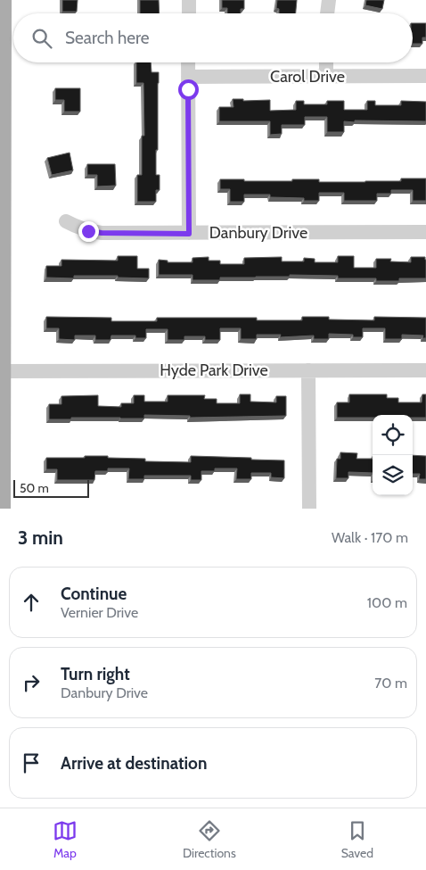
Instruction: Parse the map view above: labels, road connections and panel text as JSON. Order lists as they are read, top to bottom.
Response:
{
  "streets": {
    "street": ["Carol Drive", "Danbury Drive", "Hyde Park Drive"]
  },
  "scale_bar": "50 m",
  "page": {
    "search": "Search here",
    "scale": "50 m",
    "heading": ["3 min", "Walk · 170 m"],
    "list": [
      ["Continue", "Vernier Drive", "100 m"],
      ["Turn right", "Danbury Drive", "70 m"],
      "Arrive at destination"
    ],
    "nav": ["Map", "Directions", "Saved"]
  }
}
